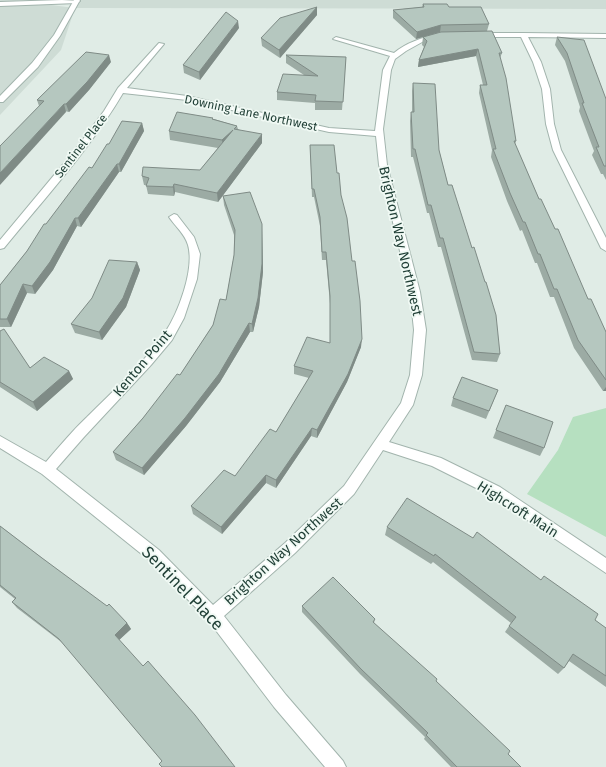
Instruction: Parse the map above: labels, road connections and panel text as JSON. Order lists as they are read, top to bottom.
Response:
{
  "streets": {
    "street": [
      "Downing Lane Northwest",
      "Sentinel Place",
      "Brighton Way Northwest",
      "Kenton Point",
      "Highcroft Main"
    ]
  },
  "crossings": [
    ["Downing Lane Northwest", "Sentinel Place"],
    ["Downing Lane Northwest", "Brighton Way Northwest"],
    ["Sentinel Place", "Brighton Way Northwest"],
    ["Sentinel Place", "Kenton Point"],
    ["Brighton Way Northwest", "Highcroft Main"]
  ]
}
